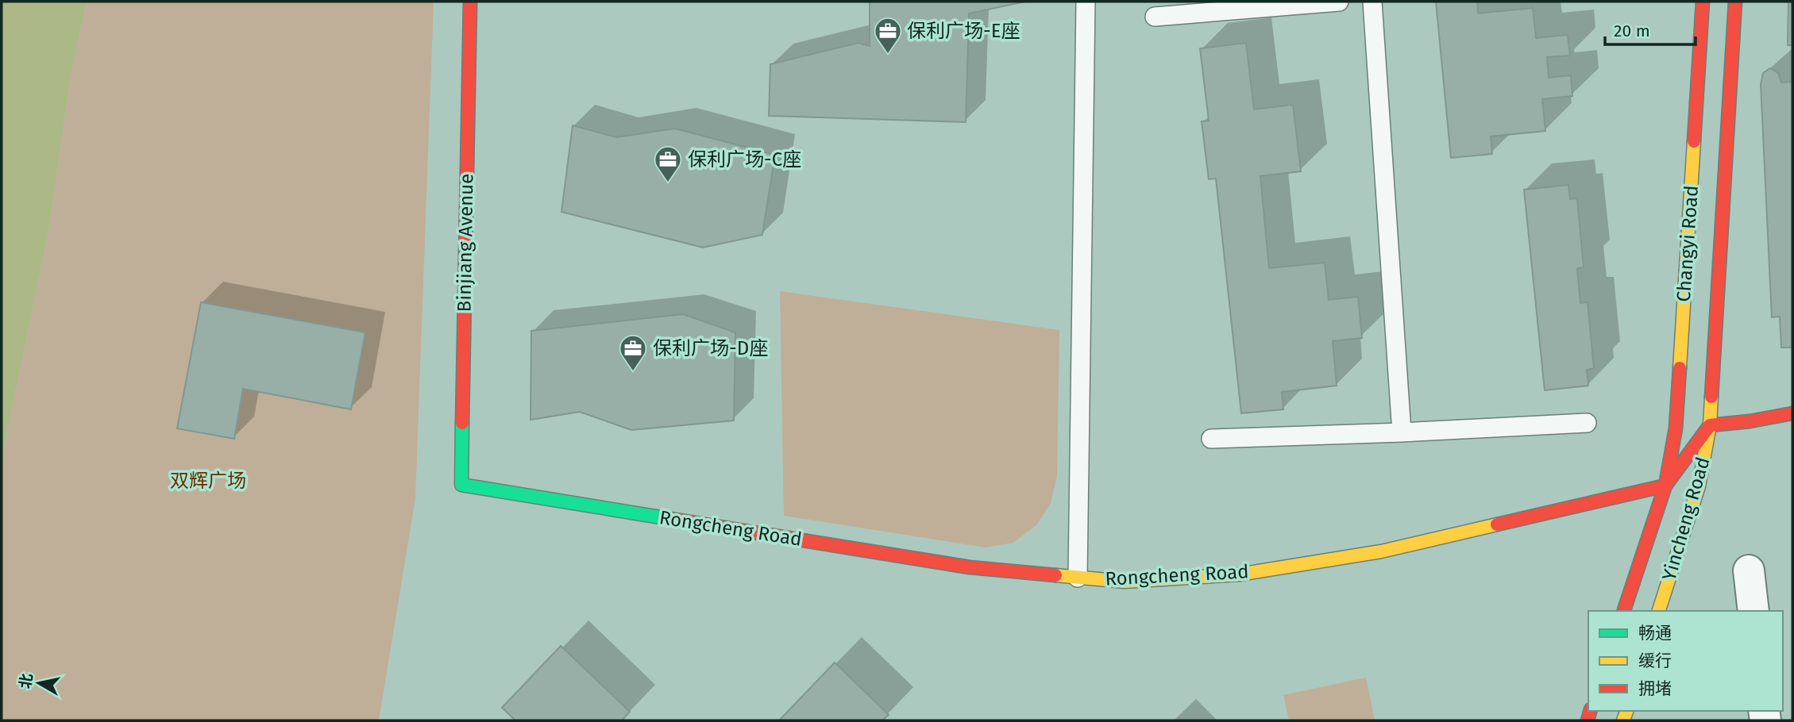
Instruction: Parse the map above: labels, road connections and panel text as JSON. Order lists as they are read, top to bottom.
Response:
{
  "streets": {
    "street": [
      "Binjiang Avenue",
      "Changyi Road",
      "Yincheng Road",
      "Rongcheng Road"
    ]
  },
  "crossings": [
    ["Binjiang Avenue", "Rongcheng Road"],
    ["Changyi Road", "Yincheng Road"],
    ["Changyi Road", "Rongcheng Road"],
    ["Yincheng Road", "Rongcheng Road"]
  ],
  "parks": ["双辉广场"],
  "places": {
    "office": ["保利广场-E座", "保利广场-C座", "保利广场-D座"]
  },
  "legend": ["畅通", "缓行", "拥堵"],
  "scale_bar": "20 m",
  "north": "left"
}
